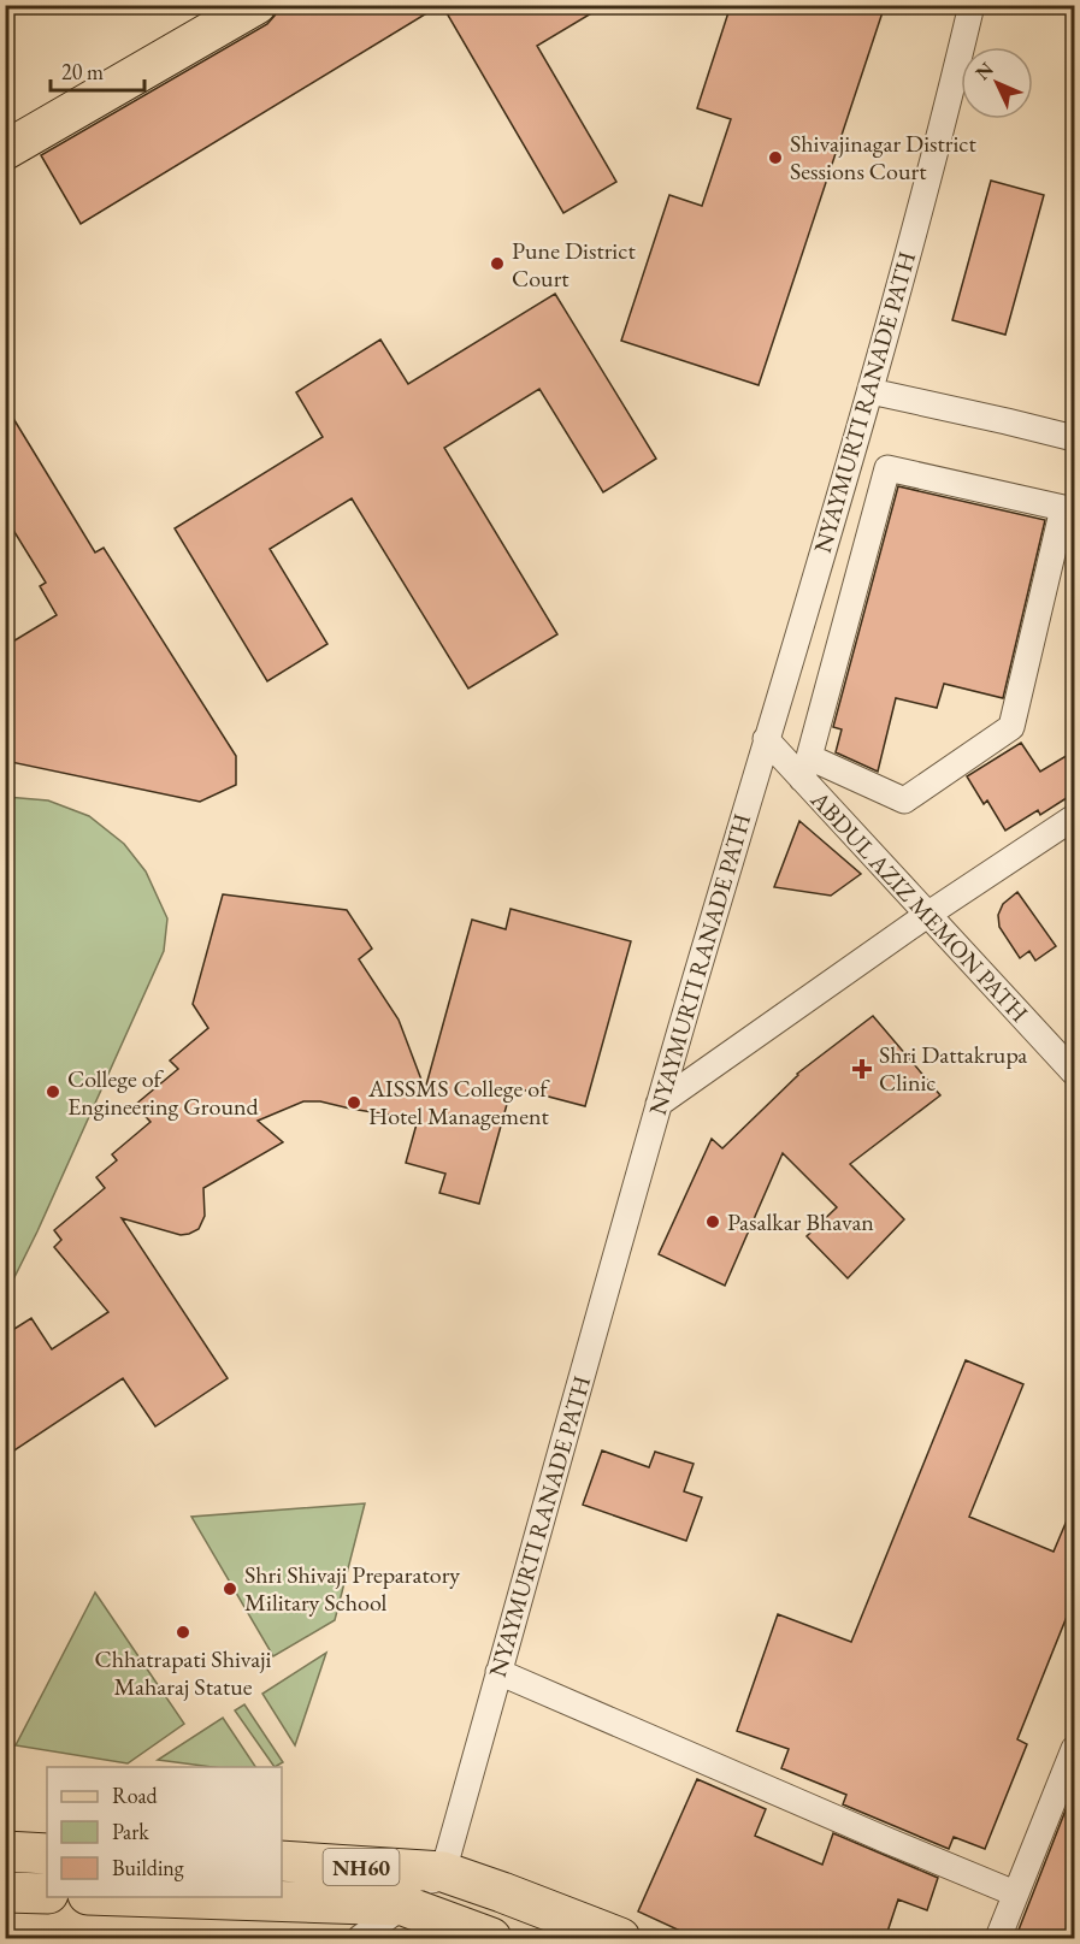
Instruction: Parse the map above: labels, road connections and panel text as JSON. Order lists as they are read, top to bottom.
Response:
{
  "streets": {
    "highway": ["NH60"],
    "street": ["NYAYMURTI RANADE PATH", "ABDUL AZIZ MEMON PATH"]
  },
  "crossings": [
    ["NYAYMURTI RANADE PATH", "ABDUL AZIZ MEMON PATH"],
    ["NYAYMURTI RANADE PATH", "NH60"]
  ],
  "places": {
    "other": [
      "Shivajinagar District Sessions Court",
      "Pune District Court",
      "College of Engineering Ground",
      "AISSMS College of Hotel Management",
      "Pasalkar Bhavan",
      "Shri Shivaji Preparatory Military School",
      "Chhatrapati Shivaji Maharaj Statue"
    ],
    "health": ["Shri Dattakrupa Clinic"]
  },
  "legend": ["Road", "Park", "Building"],
  "scale_bar": "20 m",
  "north": "top left"
}
